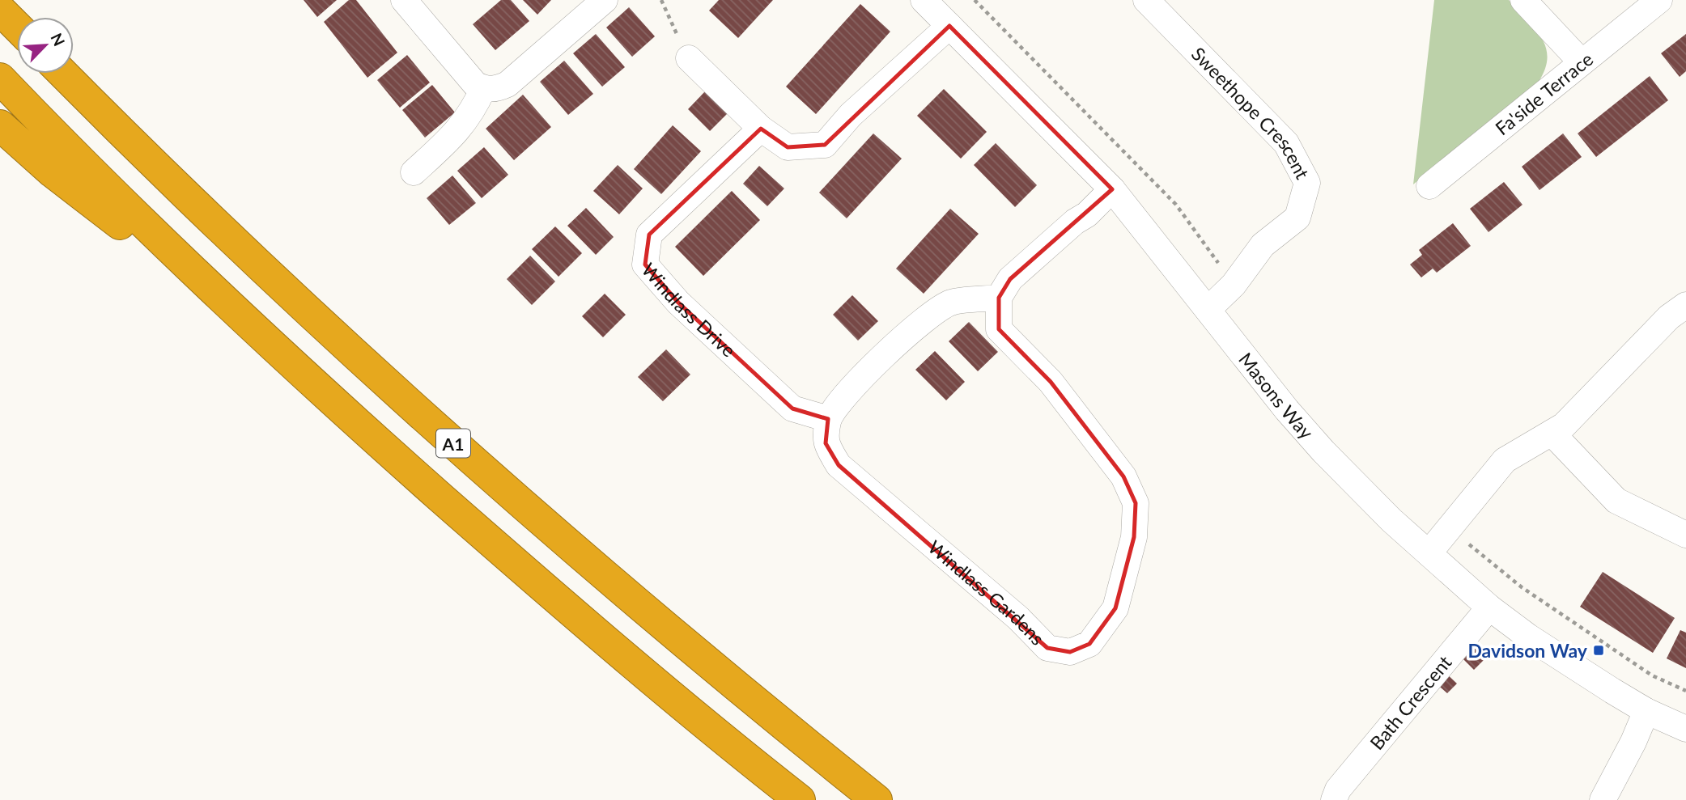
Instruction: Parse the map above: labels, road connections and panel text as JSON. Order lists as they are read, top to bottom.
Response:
{
  "streets": {
    "highway": ["A1"],
    "street": [
      "Fa'side Terrace",
      "Sweethope Crescent",
      "Windlass Drive",
      "Masons Way",
      "Windlass Gardens",
      "Bath Crescent"
    ]
  },
  "crossings": [
    ["Sweethope Crescent", "Masons Way"],
    ["Windlass Drive", "Windlass Gardens"],
    ["Masons Way", "Bath Crescent"]
  ],
  "places": {
    "transit": ["Davidson Way"]
  },
  "north": "top right"
}
